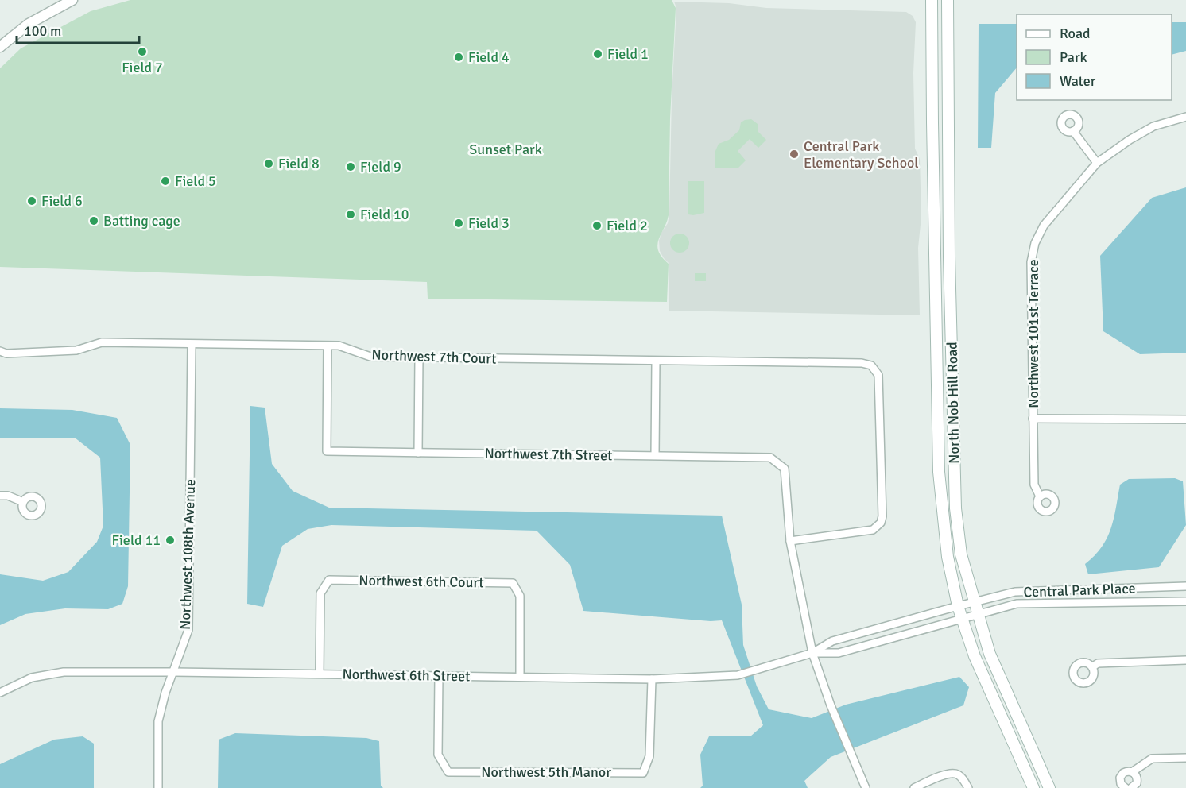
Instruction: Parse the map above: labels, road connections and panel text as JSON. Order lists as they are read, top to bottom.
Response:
{
  "streets": {
    "main road": ["North Nob Hill Road"],
    "street": [
      "Northwest 101st Terrace",
      "Northwest 7th Court",
      "Northwest 7th Street",
      "Northwest 108th Avenue",
      "Northwest 6th Court",
      "Central Park Place",
      "Northwest 6th Street",
      "Northwest 5th Manor"
    ]
  },
  "crossings": [
    ["Northwest 7th Court", "Northwest 7th Street"],
    ["Northwest 7th Court", "Northwest 108th Avenue"],
    ["North Nob Hill Road", "Central Park Place"],
    ["North Nob Hill Road", "Northwest 6th Street"],
    ["Northwest 108th Avenue", "Northwest 6th Street"],
    ["Northwest 6th Court", "Northwest 6th Street"],
    ["Central Park Place", "Northwest 6th Street"],
    ["Northwest 6th Street", "Northwest 5th Manor"]
  ],
  "parks": ["Sunset Park"],
  "places": [
    "Field 7",
    "Field 1",
    "Field 4",
    "Central Park Elementary School",
    "Field 8",
    "Field 9",
    "Field 5",
    "Field 6",
    "Field 10",
    "Batting cage",
    "Field 3",
    "Field 2",
    "Field 11"
  ],
  "legend": ["Road", "Park", "Water"],
  "scale_bar": "100 m"
}
